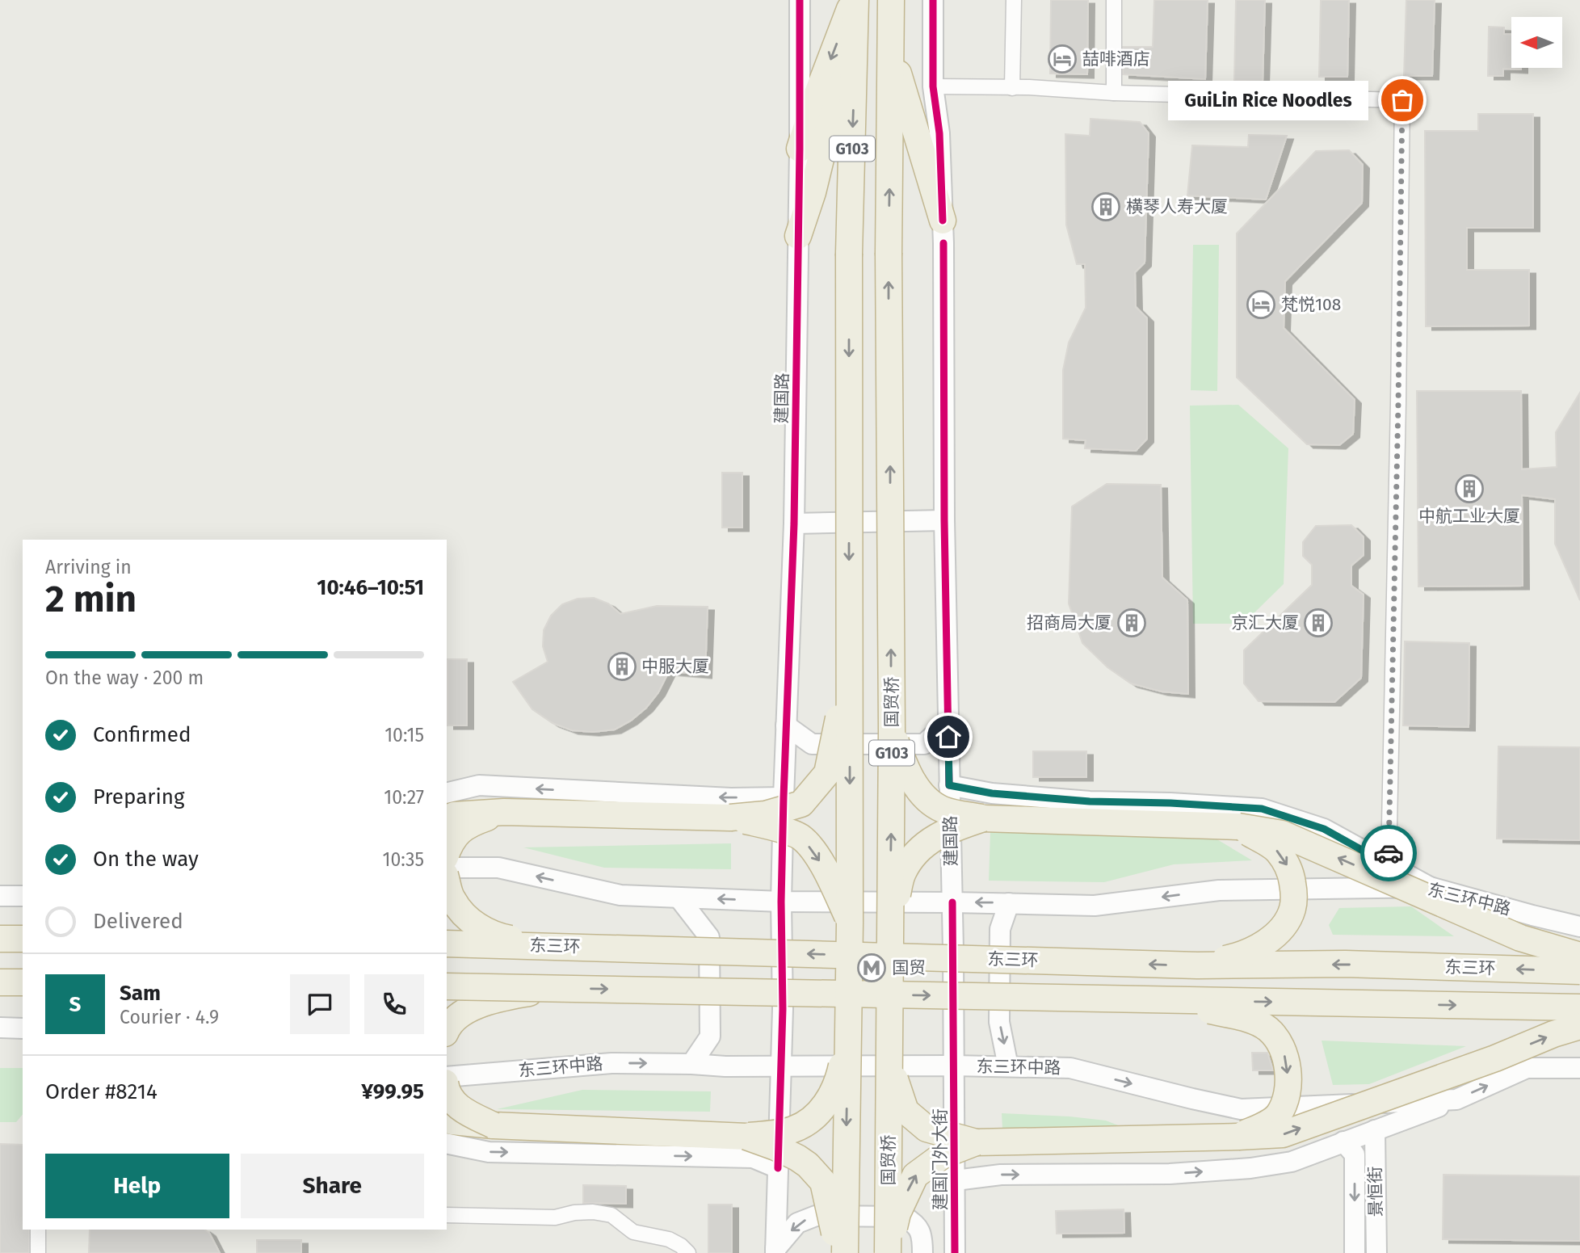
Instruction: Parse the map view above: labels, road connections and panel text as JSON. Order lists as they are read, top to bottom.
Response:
{
  "streets": {
    "highway": ["G103", "国贸桥", "东三环"],
    "street": [
      "建国路",
      "东三环中路",
      "建国门外大街",
      "景恒街"
    ]
  },
  "crossings": [
    ["G103", "国贸桥"],
    ["建国路", "东三环中路"],
    ["建国路", "建国门外大街"],
    ["东三环中路", "建国门外大街"]
  ],
  "places": {
    "hotel": ["喆啡酒店", "梵悦108"],
    "other": ["GuiLin Rice Noodles"],
    "building": [
      "横琴人寿大厦",
      "中航工业大厦",
      "招商局大厦",
      "京汇大厦",
      "中服大厦"
    ],
    "metro station": ["国贸"]
  },
  "north": "left",
  "page": {
    "bubble": "GuiLin Rice Noodles",
    "heading": ["2 min", "Arriving in", "10:46–10:51"],
    "panel": [
      "Sam",
      "Courier · 4.9",
      "Order #8214",
      "¥99.95"
    ],
    "bar": "On the way · 200 m",
    "list": [
      ["Confirmed", "10:15"],
      ["Preparing", "10:27"],
      ["On the way", "10:35"],
      "Delivered"
    ],
    "round": "S",
    "buttons": ["Help", "Share"]
  }
}
